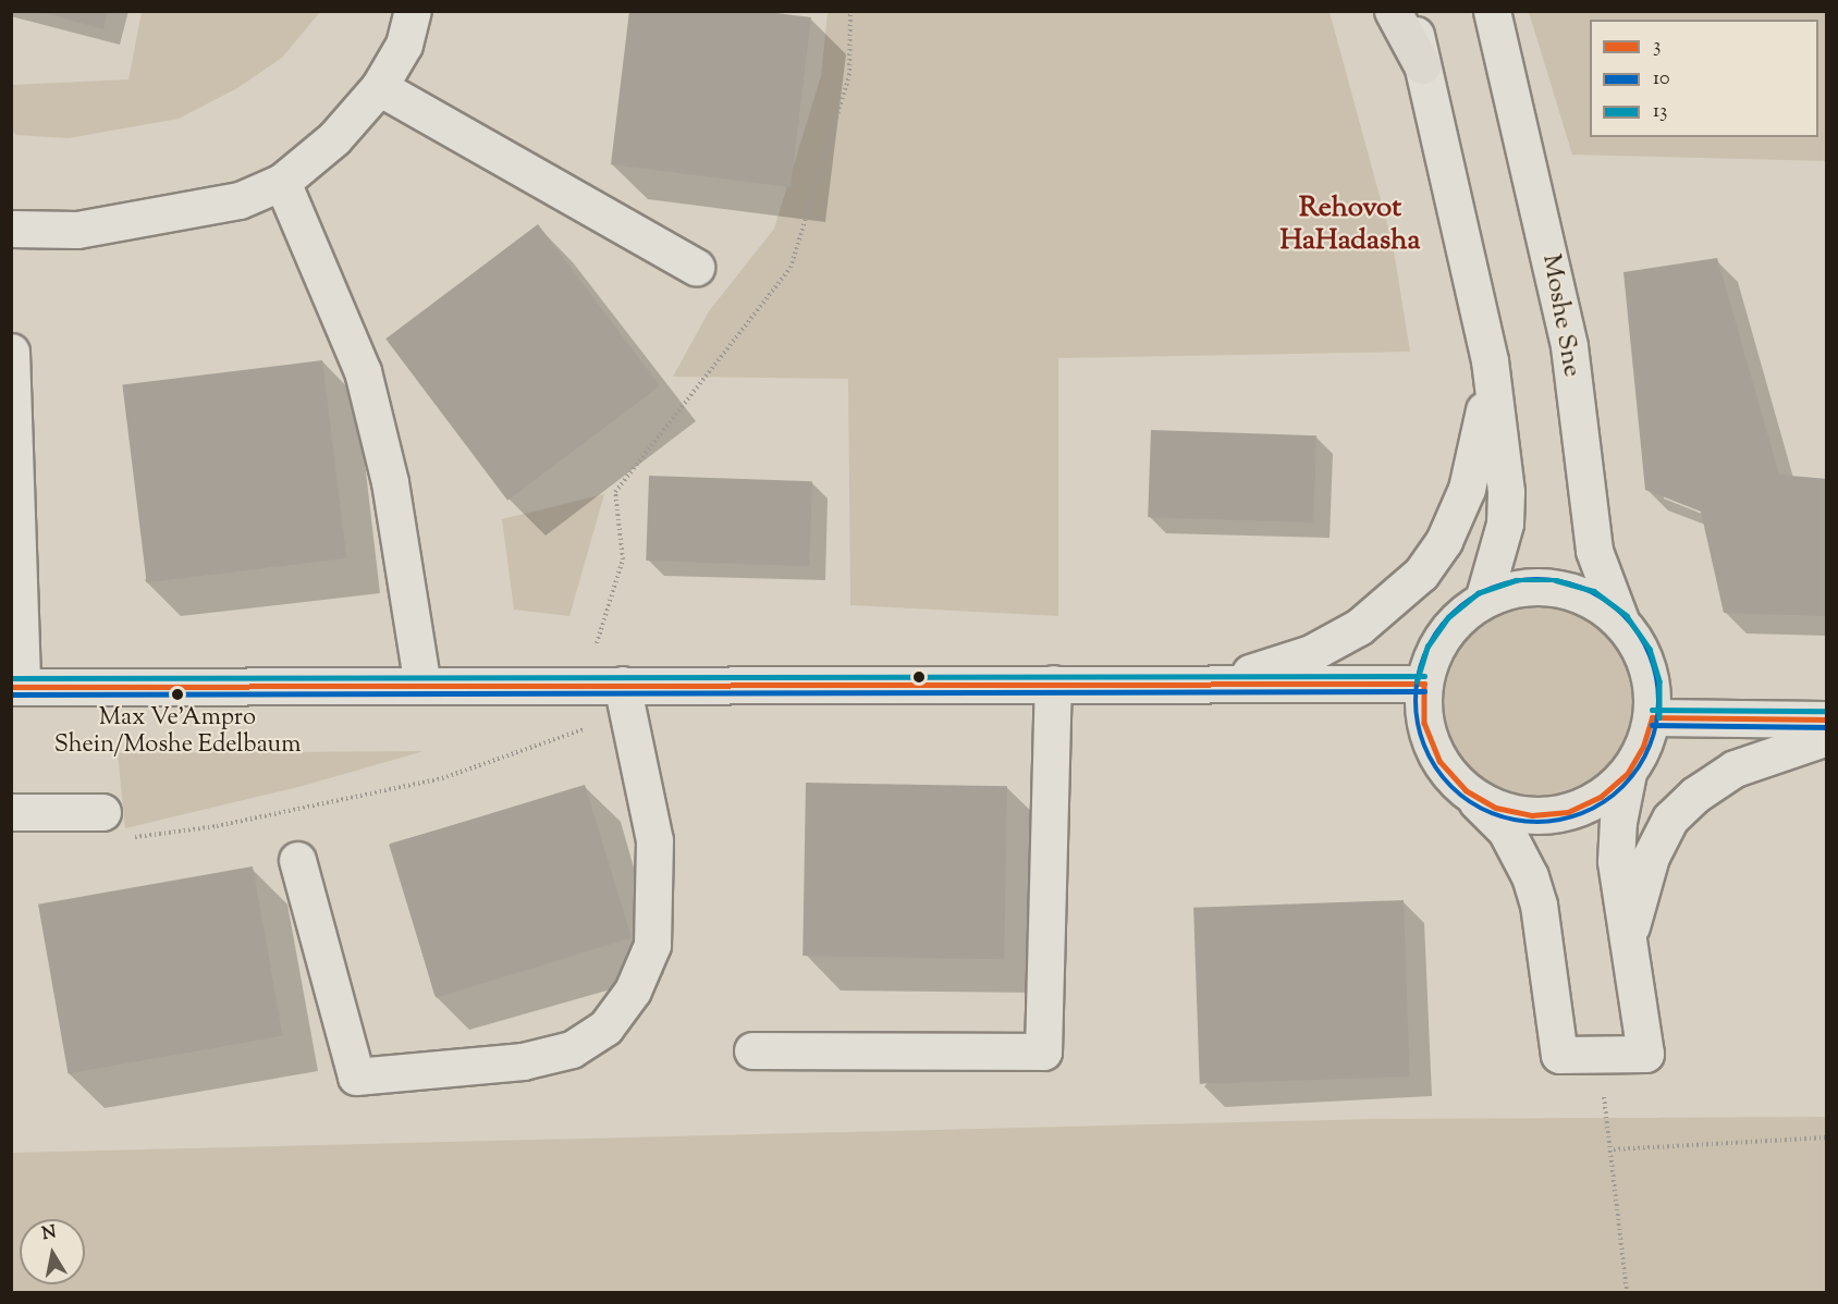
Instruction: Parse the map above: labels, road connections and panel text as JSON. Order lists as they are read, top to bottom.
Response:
{
  "streets": {
    "street": ["Moshe Sne"]
  },
  "districts": ["Rehovot HaHadasha"],
  "places": ["Max Ve'Ampro Shein/Moshe Edelbaum"],
  "lines": ["transit line 10", "transit line 13", "transit line 3"],
  "legend": ["3", "10", "13"],
  "north": "top"
}
